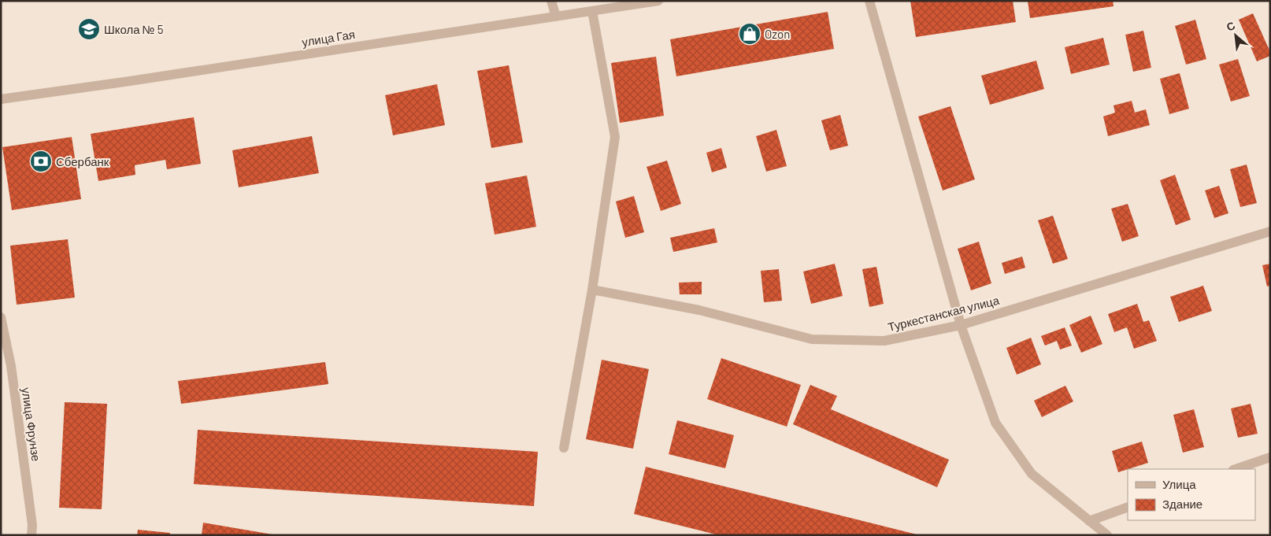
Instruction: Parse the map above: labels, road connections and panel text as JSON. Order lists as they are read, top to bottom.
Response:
{
  "streets": {
    "street": ["улица Гая", "Туркестанская улица", "улица Фрунзе"]
  },
  "places": {
    "school or university": ["Школа № 5"],
    "shop": ["Ozon"],
    "bank": ["Сбербанк"]
  },
  "legend": ["Улица", "Здание"],
  "north": "top left"
}
